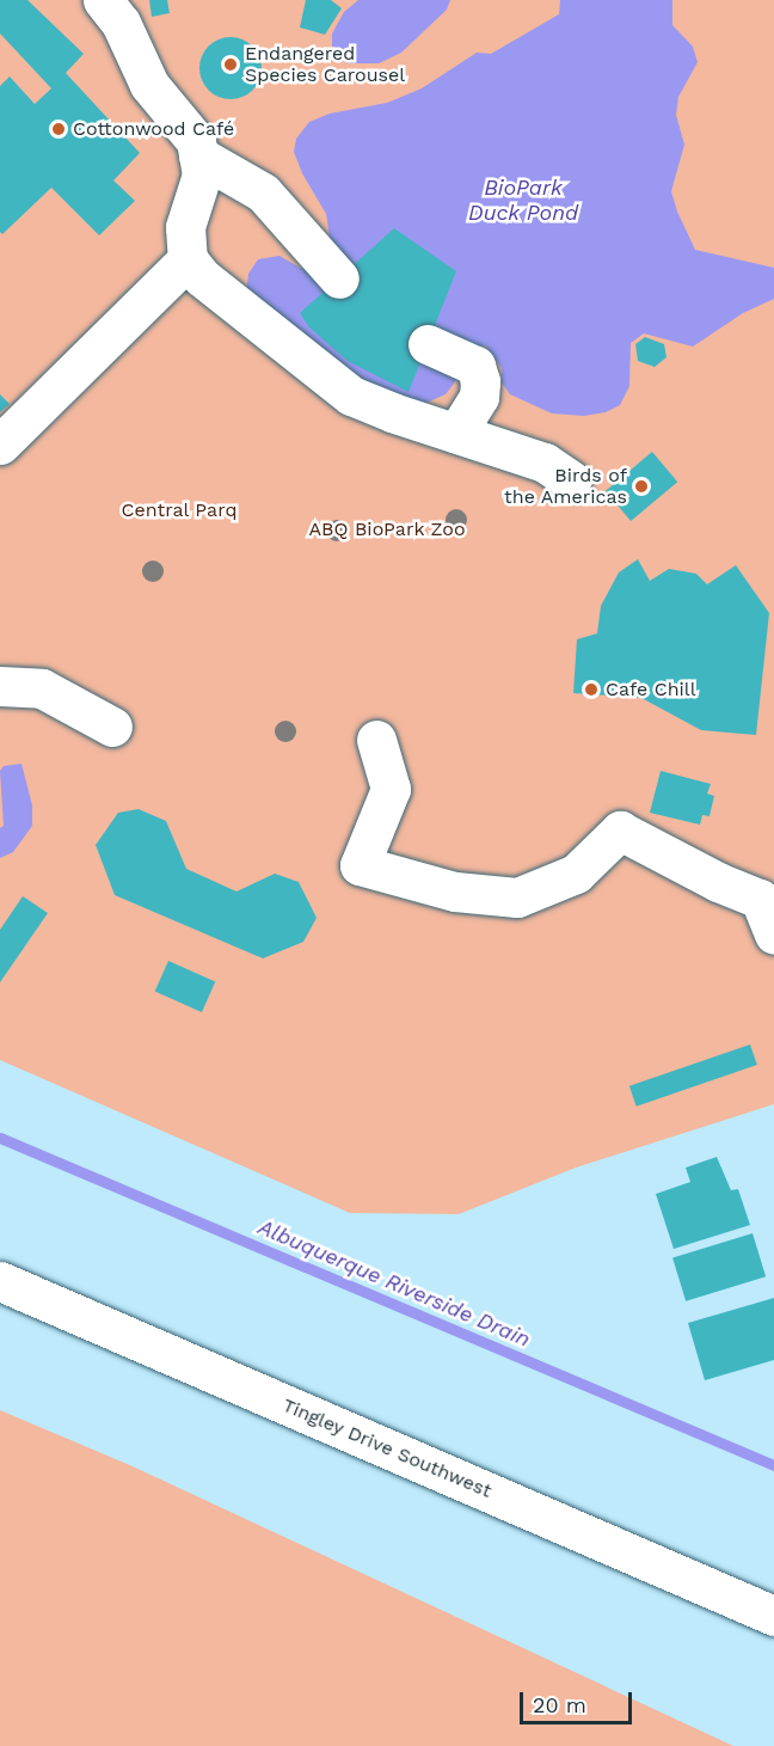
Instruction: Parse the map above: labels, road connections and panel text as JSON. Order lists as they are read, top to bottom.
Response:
{
  "streets": {
    "street": ["Tingley Drive Southwest"]
  },
  "water": ["BioPark Duck Pond", "Albuquerque Riverside Drain"],
  "parks": ["Central Parq", "ABQ BioPark Zoo"],
  "places": [
    "Endangered Species Carousel",
    "Cottonwood Café",
    "Birds of the Americas",
    "Cafe Chill"
  ],
  "scale_bar": "20 m"
}
